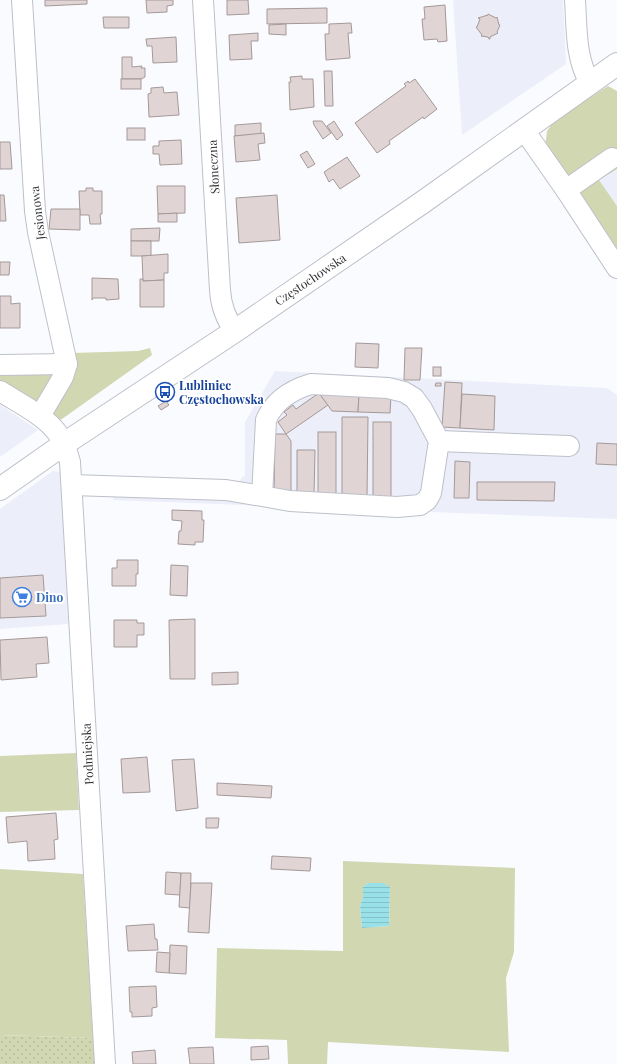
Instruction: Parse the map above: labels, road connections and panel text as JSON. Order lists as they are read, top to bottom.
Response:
{
  "streets": {
    "main road": ["Częstochowska"],
    "street": ["Słoneczna", "Jesionowa", "Podmiejska"]
  },
  "crossings": [
    ["Słoneczna", "Częstochowska"],
    ["Częstochowska", "Podmiejska"]
  ],
  "places": {
    "bus stop": ["Lubliniec Częstochowska"],
    "supermarket": ["Dino"]
  }
}
